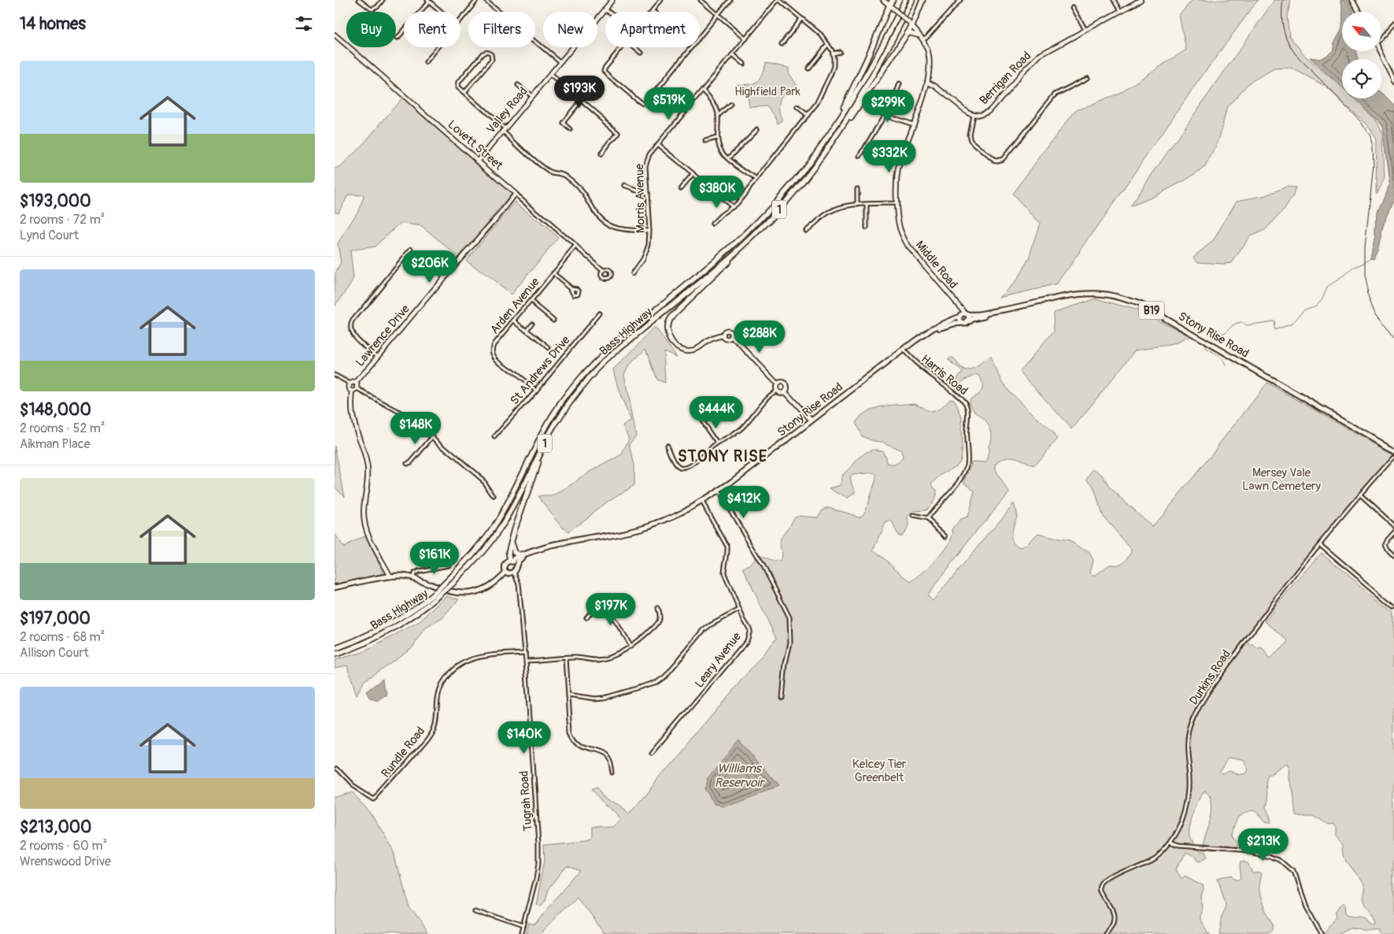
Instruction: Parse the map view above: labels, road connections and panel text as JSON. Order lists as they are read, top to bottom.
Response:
{
  "streets": {
    "highway": ["1", "Bass Highway"],
    "main road": ["B19", "Stony Rise Road"],
    "street": [
      "Berrigan Road",
      "Valley Road",
      "Lovett Street",
      "Morris Avenue",
      "Middle Road",
      "Arden Avenue",
      "Lawrence Drive",
      "St Andrews Drive",
      "Harris Road",
      "Leary Avenue",
      "Durkins Road",
      "Rundle Road",
      "Tugrah Road"
    ]
  },
  "crossings": [
    ["Berrigan Road", "Middle Road"],
    ["Valley Road", "Lovett Street"],
    ["Lovett Street", "Arden Avenue"],
    ["Lovett Street", "Lawrence Drive"],
    ["Middle Road", "B19"],
    ["Middle Road", "Stony Rise Road"],
    ["Arden Avenue", "St Andrews Drive"],
    ["B19", "Stony Rise Road"],
    ["B19", "Tugrah Road"],
    ["Stony Rise Road", "Harris Road"],
    ["Stony Rise Road", "Leary Avenue"],
    ["Stony Rise Road", "Tugrah Road"],
    ["Rundle Road", "Tugrah Road"]
  ],
  "districts": ["STONY RISE"],
  "water": ["Williams Reservoir"],
  "parks": ["Highfield Park", "Mersey Vale Lawn Cemetery", "Kelcey Tier Greenbelt"],
  "north": "top left",
  "page": {
    "heading": "14 homes",
    "chip": [
      "Buy",
      "Rent",
      "Filters",
      "New",
      "Apartment"
    ],
    "list": [
      {
        "name": "$193,000",
        "note": "2 rooms · 72 m² · Lynd Court"
      },
      {
        "name": "$148,000",
        "note": "2 rooms · 52 m² · Aikman Place"
      },
      {
        "name": "$197,000",
        "note": "2 rooms · 68 m² · Allison Court"
      },
      {
        "name": "$213,000",
        "note": "2 rooms · 60 m² · Wrenswood Drive"
      }
    ],
    "price": [
      "$193K",
      "$519K",
      "$299K",
      "$332K",
      "$380K",
      "$206K",
      "$288K",
      "$444K",
      "$148K",
      "$412K",
      "$161K",
      "$197K",
      "$140K",
      "$213K"
    ]
  }
}
